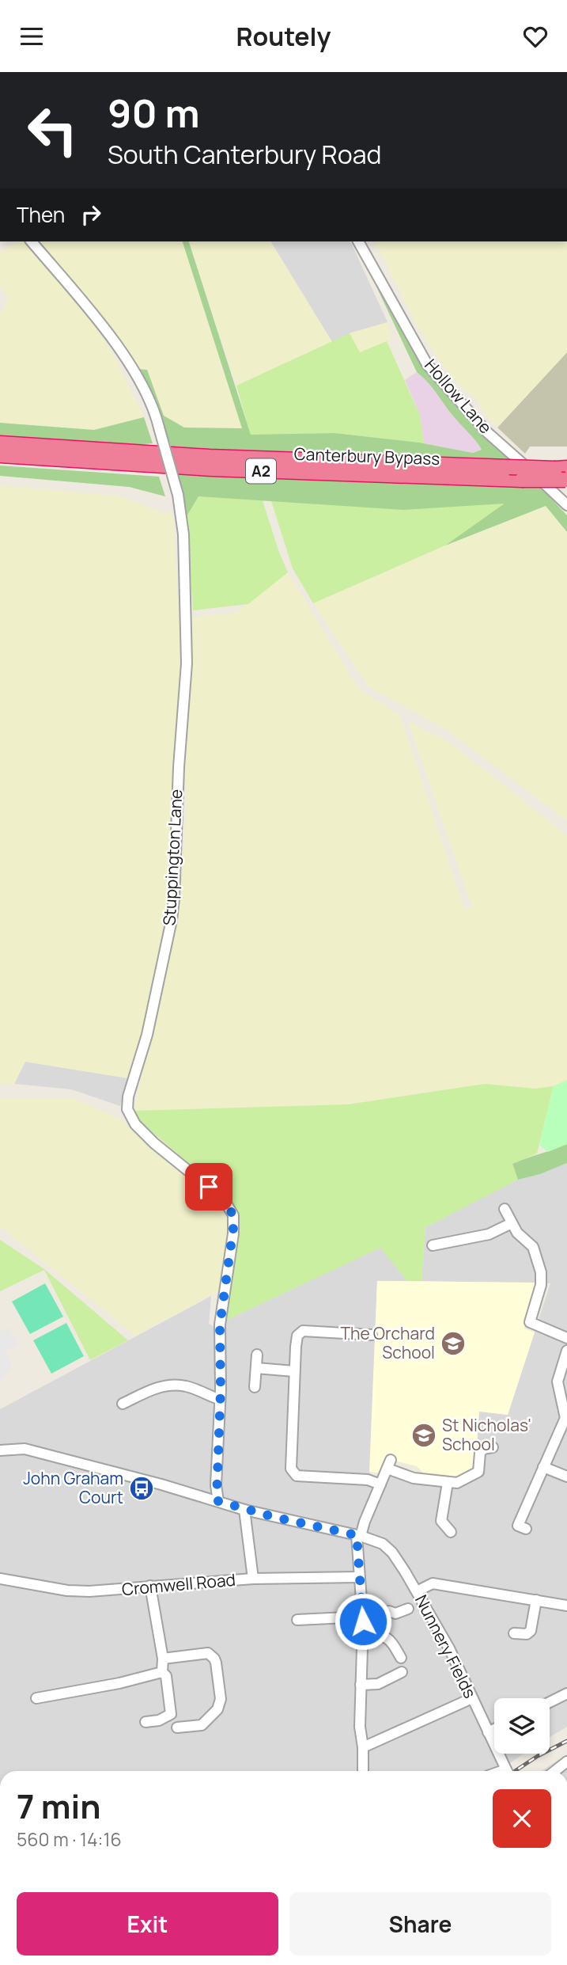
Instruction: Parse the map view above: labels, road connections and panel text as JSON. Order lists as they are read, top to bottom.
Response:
{
  "streets": {
    "highway": ["Canterbury Bypass", "A2"],
    "street": [
      "Hollow Lane",
      "Stuppington Lane",
      "Cromwell Road",
      "Nunnery Fields"
    ]
  },
  "crossings": [
    ["Stuppington Lane", "Nunnery Fields"]
  ],
  "places": {
    "school or university": ["The Orchard School", "St Nicholas' School"],
    "bus stop": ["John Graham Court"]
  },
  "page": {
    "header": "Routely",
    "turn": ["90 m", "South Canterbury Road"],
    "then": "Then",
    "heading": ["7 min", "560 m · 14:16"],
    "buttons": ["Exit", "Share"]
  }
}
